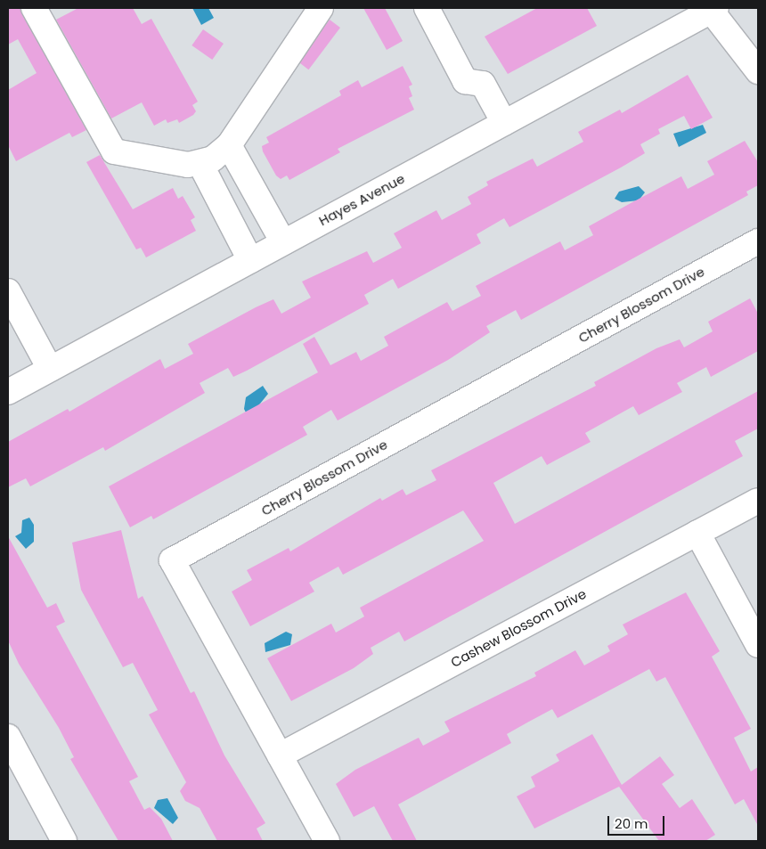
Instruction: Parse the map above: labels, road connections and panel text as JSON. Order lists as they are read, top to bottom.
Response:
{
  "streets": {
    "street": ["Hayes Avenue", "Cherry Blossom Drive", "Cashew Blossom Drive"]
  },
  "crossings": [
    ["Cherry Blossom Drive", "Cashew Blossom Drive"]
  ],
  "scale_bar": "20 m"
}
